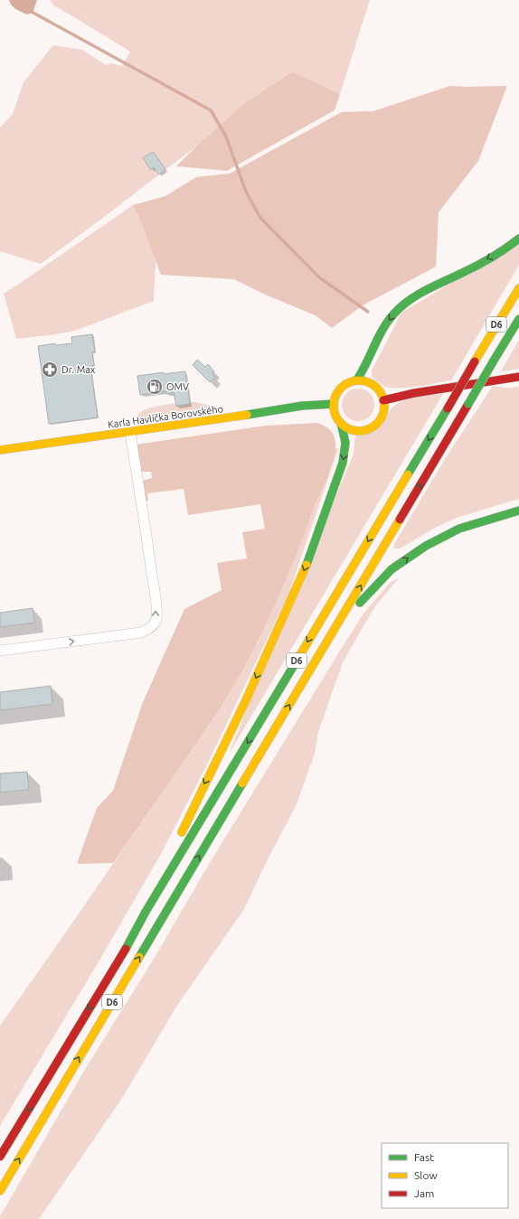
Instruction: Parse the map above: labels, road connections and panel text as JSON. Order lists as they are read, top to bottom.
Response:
{
  "streets": {
    "main road": ["D6", "Karla Havlíčka Borovského"]
  },
  "places": {
    "pharmacy": ["Dr. Max"],
    "fuel station": ["OMV"]
  },
  "legend": ["Fast", "Slow", "Jam"]
}
